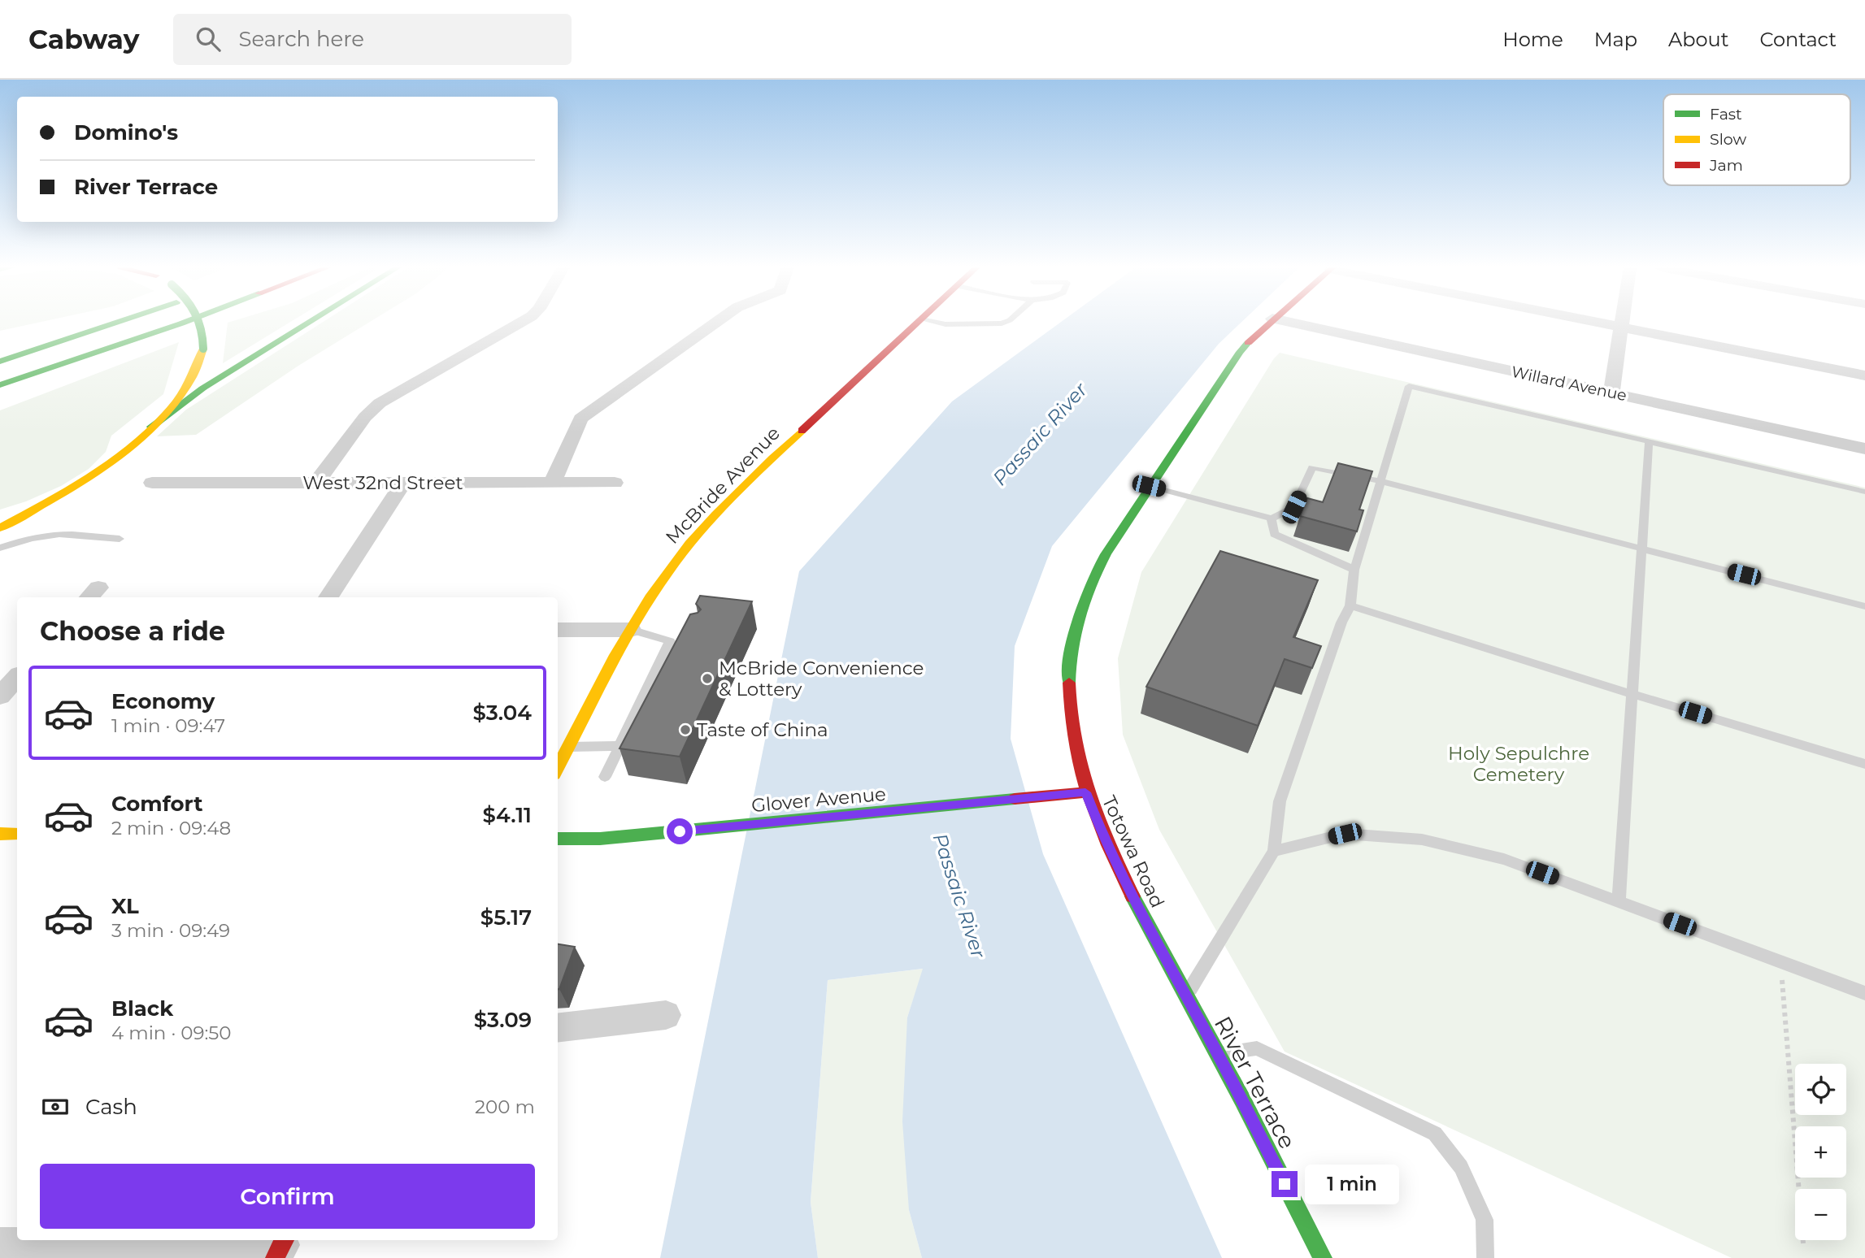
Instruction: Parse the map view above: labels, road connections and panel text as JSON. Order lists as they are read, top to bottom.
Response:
{
  "streets": {
    "main road": [
      "McBride Avenue",
      "Glover Avenue",
      "Totowa Road",
      "River Terrace"
    ],
    "street": ["Willard Avenue", "West 32nd Street"]
  },
  "crossings": [
    ["Glover Avenue", "Totowa Road"],
    ["Totowa Road", "River Terrace"]
  ],
  "water": ["Passaic River"],
  "parks": ["Holy Sepulchre Cemetery"],
  "places": ["McBride Convenience & Lottery", "Taste of China"],
  "legend": ["Fast", "Slow", "Jam"],
  "page": {
    "header": "Cabway",
    "search": "Search here",
    "nav": [
      "Home",
      "Map",
      "About",
      "Contact"
    ],
    "banner": ["Domino's", "River Terrace"],
    "heading": "Choose a ride",
    "list": [
      {
        "name": "Economy",
        "note": "1 min · 09:47",
        "value": "$3.04"
      },
      {
        "name": "Comfort",
        "note": "2 min · 09:48",
        "value": "$4.11"
      },
      {
        "name": "XL",
        "note": "3 min · 09:49",
        "value": "$5.17"
      },
      {
        "name": "Black",
        "note": "4 min · 09:50",
        "value": "$3.09"
      }
    ],
    "map_buttons": ["+", "−"],
    "pay": ["Cash", "200 m"],
    "buttons": "Confirm",
    "bubble": "1 min"
  }
}
